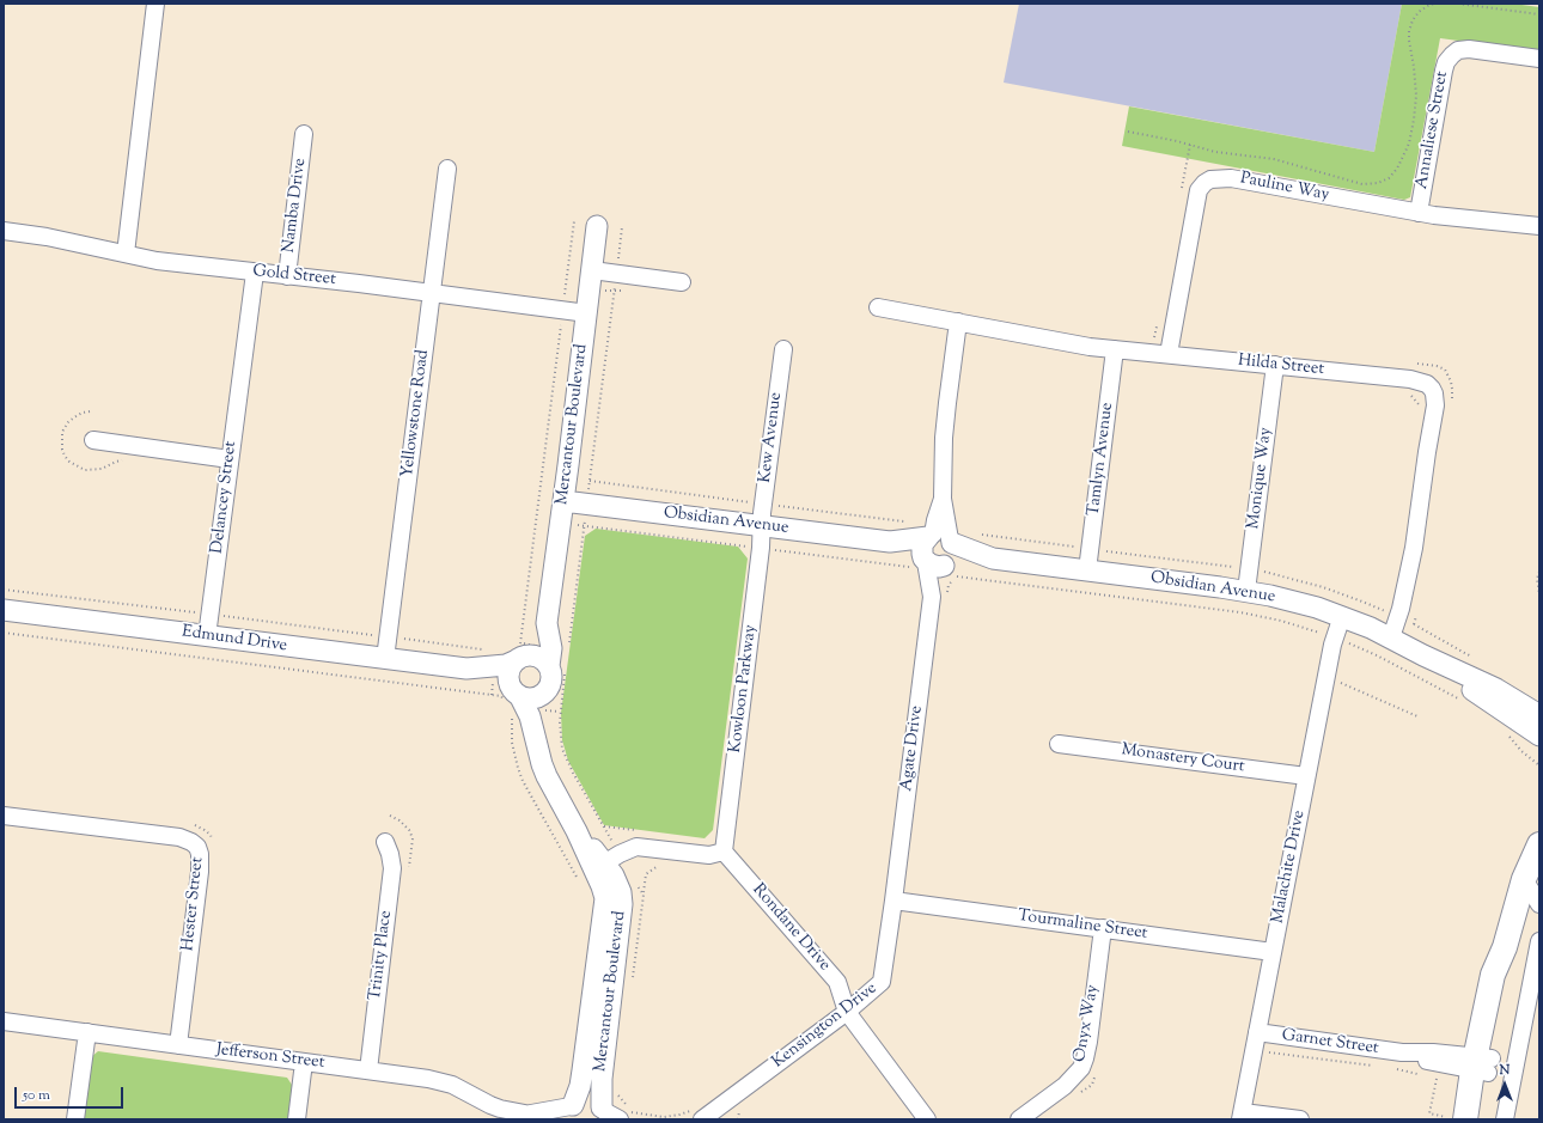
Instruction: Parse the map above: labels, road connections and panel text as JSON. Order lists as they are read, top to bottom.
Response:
{
  "streets": {
    "street": [
      "Annaliese Street",
      "Pauline Way",
      "Namba Drive",
      "Gold Street",
      "Hilda Street",
      "Yellowstone Road",
      "Mercantour Boulevard",
      "Kew Avenue",
      "Tamlyn Avenue",
      "Monique Way",
      "Delancey Street",
      "Obsidian Avenue",
      "Edmund Drive",
      "Kowloon Parkway",
      "Agate Drive",
      "Monastery Court",
      "Malachite Drive",
      "Hester Street",
      "Tourmaline Street",
      "Rondane Drive",
      "Trinity Place",
      "Onyx Way",
      "Kensington Drive",
      "Garnet Street",
      "Jefferson Street"
    ]
  },
  "crossings": [
    ["Annaliese Street", "Pauline Way"],
    ["Pauline Way", "Hilda Street"],
    ["Namba Drive", "Gold Street"],
    ["Gold Street", "Yellowstone Road"],
    ["Gold Street", "Mercantour Boulevard"],
    ["Gold Street", "Delancey Street"],
    ["Hilda Street", "Tamlyn Avenue"],
    ["Hilda Street", "Monique Way"],
    ["Hilda Street", "Obsidian Avenue"],
    ["Yellowstone Road", "Edmund Drive"],
    ["Mercantour Boulevard", "Obsidian Avenue"],
    ["Mercantour Boulevard", "Jefferson Street"],
    ["Kew Avenue", "Obsidian Avenue"],
    ["Kew Avenue", "Kowloon Parkway"],
    ["Tamlyn Avenue", "Obsidian Avenue"],
    ["Monique Way", "Obsidian Avenue"],
    ["Delancey Street", "Edmund Drive"],
    ["Obsidian Avenue", "Kowloon Parkway"],
    ["Obsidian Avenue", "Agate Drive"],
    ["Obsidian Avenue", "Malachite Drive"],
    ["Kowloon Parkway", "Rondane Drive"],
    ["Agate Drive", "Tourmaline Street"],
    ["Agate Drive", "Kensington Drive"],
    ["Monastery Court", "Malachite Drive"],
    ["Malachite Drive", "Tourmaline Street"],
    ["Malachite Drive", "Garnet Street"],
    ["Hester Street", "Jefferson Street"],
    ["Tourmaline Street", "Onyx Way"],
    ["Tourmaline Street", "Kensington Drive"],
    ["Rondane Drive", "Kensington Drive"],
    ["Trinity Place", "Jefferson Street"]
  ],
  "scale_bar": "50 m",
  "north": "top"
}
